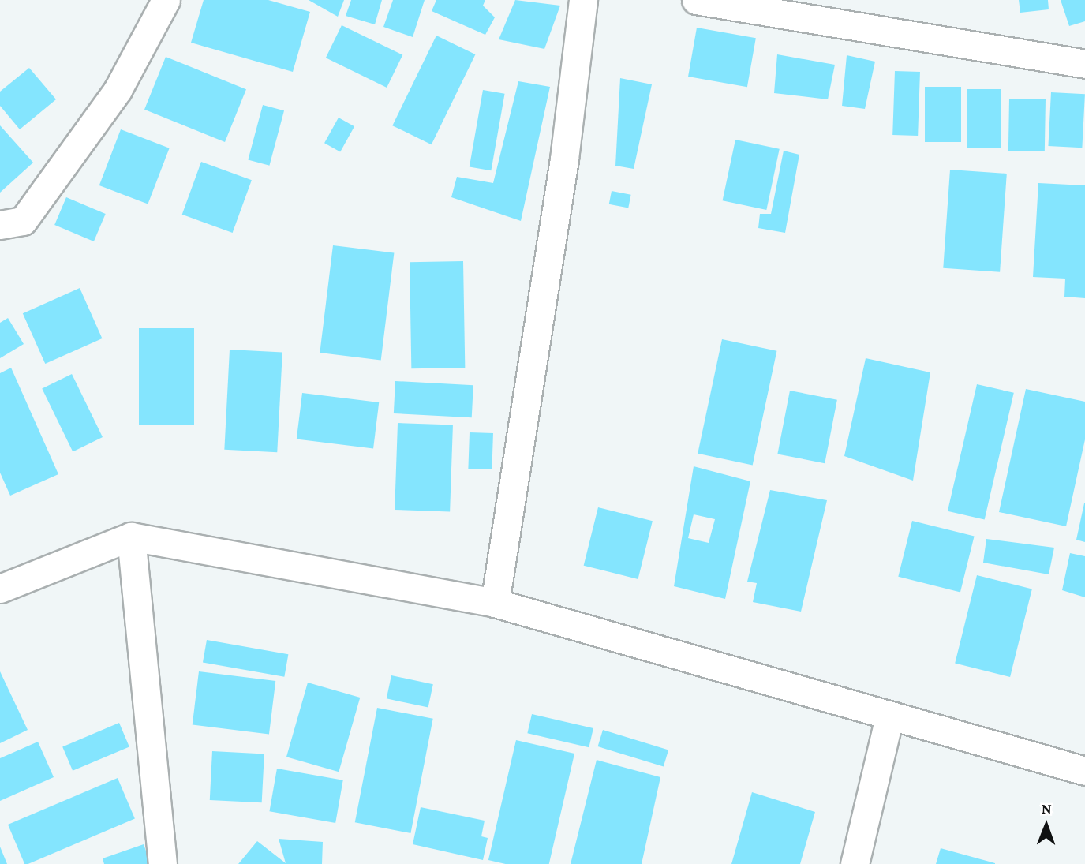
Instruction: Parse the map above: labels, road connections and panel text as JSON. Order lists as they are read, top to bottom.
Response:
{
  "north": "top"
}
